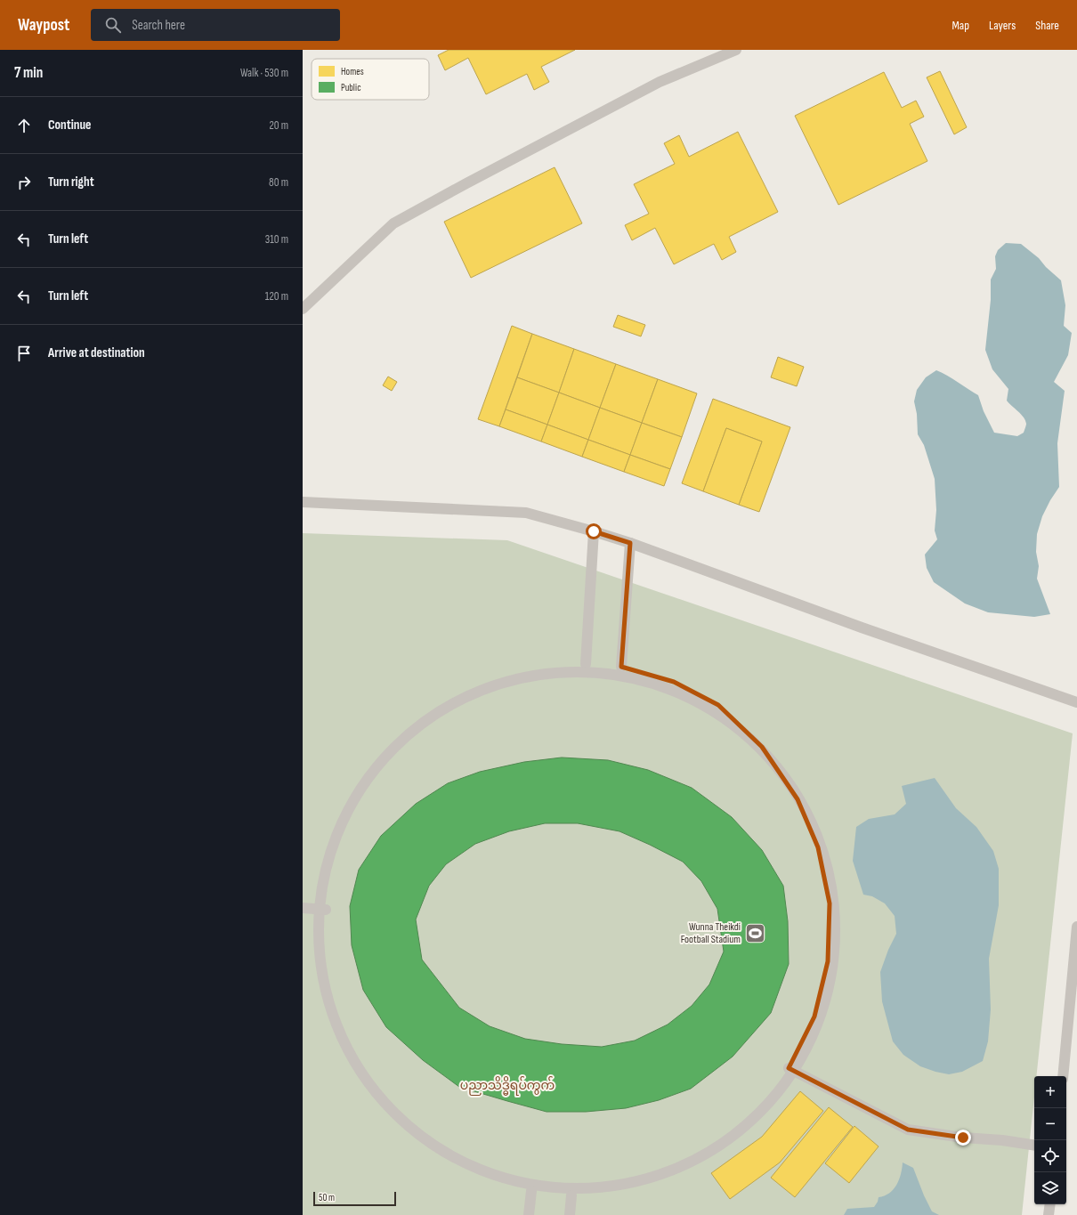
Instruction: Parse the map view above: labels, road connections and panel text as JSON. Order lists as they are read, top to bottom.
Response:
{
  "districts": ["ပညာသိဒ္ဓိရပ်ကွက်"],
  "places": {
    "sports": ["Wunna Theikdi Football Stadium"]
  },
  "legend": ["Homes", "Public"],
  "scale_bar": "50 m",
  "page": {
    "header": "Waypost",
    "search": "Search here",
    "nav": ["Map", "Layers", "Share"],
    "heading": ["7 min", "Walk · 530 m"],
    "list": [
      ["Continue", "20 m"],
      ["Turn right", "80 m"],
      ["Turn left", "310 m"],
      ["Turn left", "120 m"],
      "Arrive at destination"
    ],
    "map_buttons": ["+", "−"],
    "scale": "50 m"
  }
}
